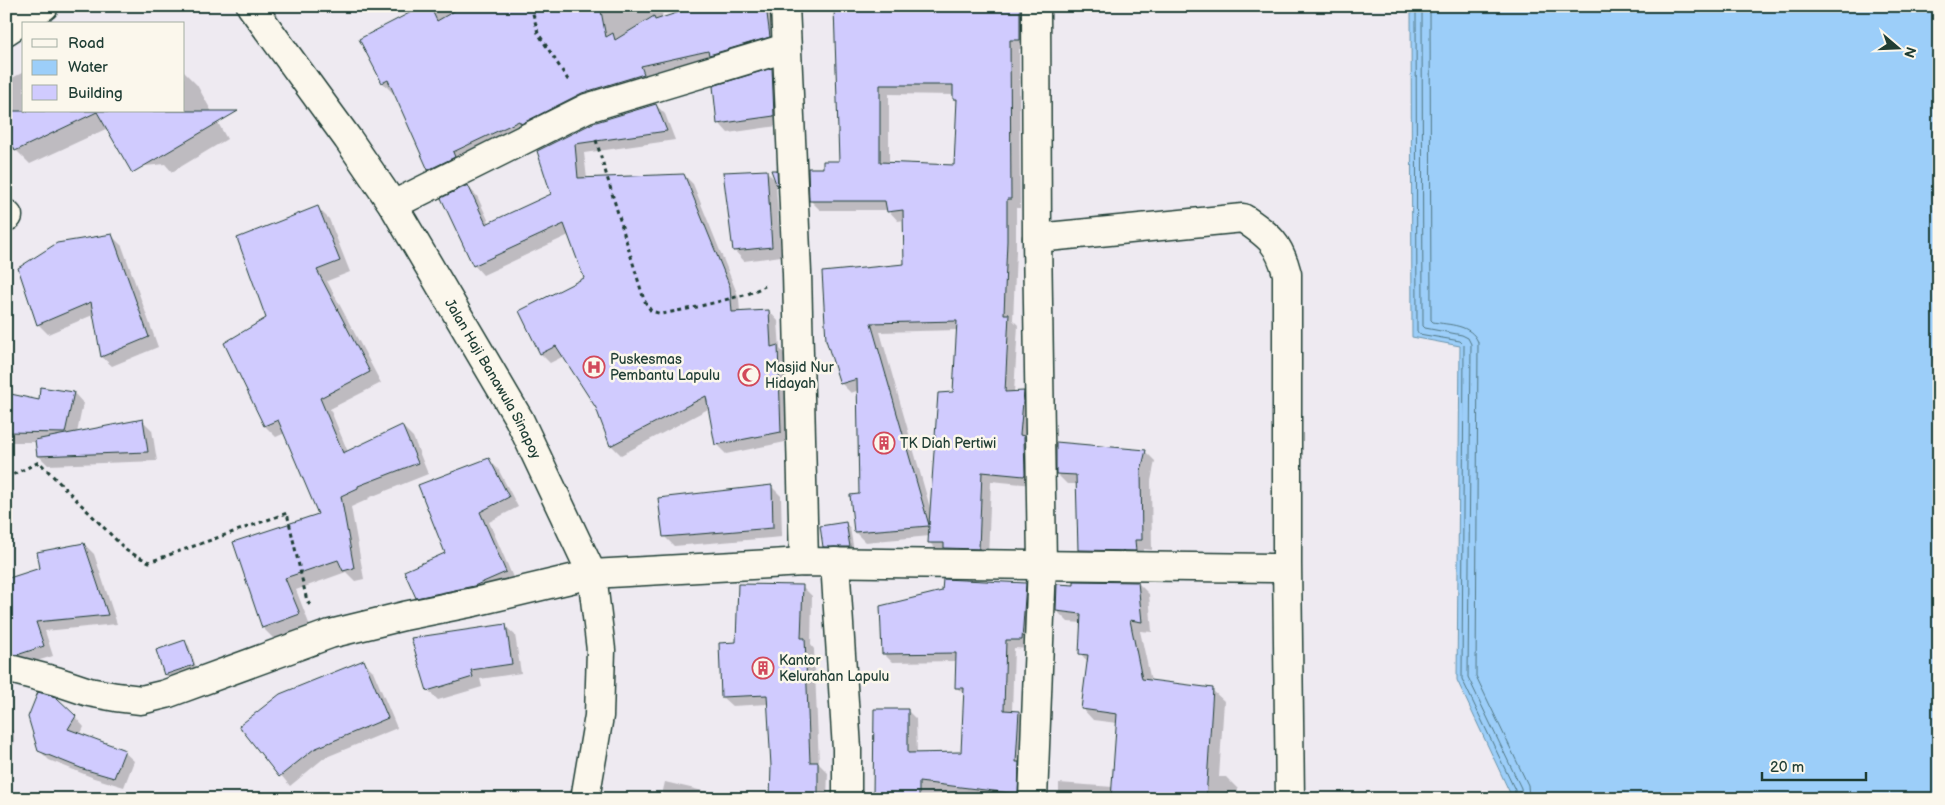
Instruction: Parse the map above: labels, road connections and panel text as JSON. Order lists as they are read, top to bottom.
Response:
{
  "streets": {
    "main road": ["Jalan Haji Banawula Sinapoy"]
  },
  "places": {
    "hospital": ["Puskesmas Pembantu Lapulu"],
    "mosque": ["Masjid Nur Hidayah"],
    "building": ["TK Diah Pertiwi", "Kantor Kelurahan Lapulu"]
  },
  "legend": ["Road", "Water", "Building"],
  "scale_bar": "20 m",
  "north": "right"
}
